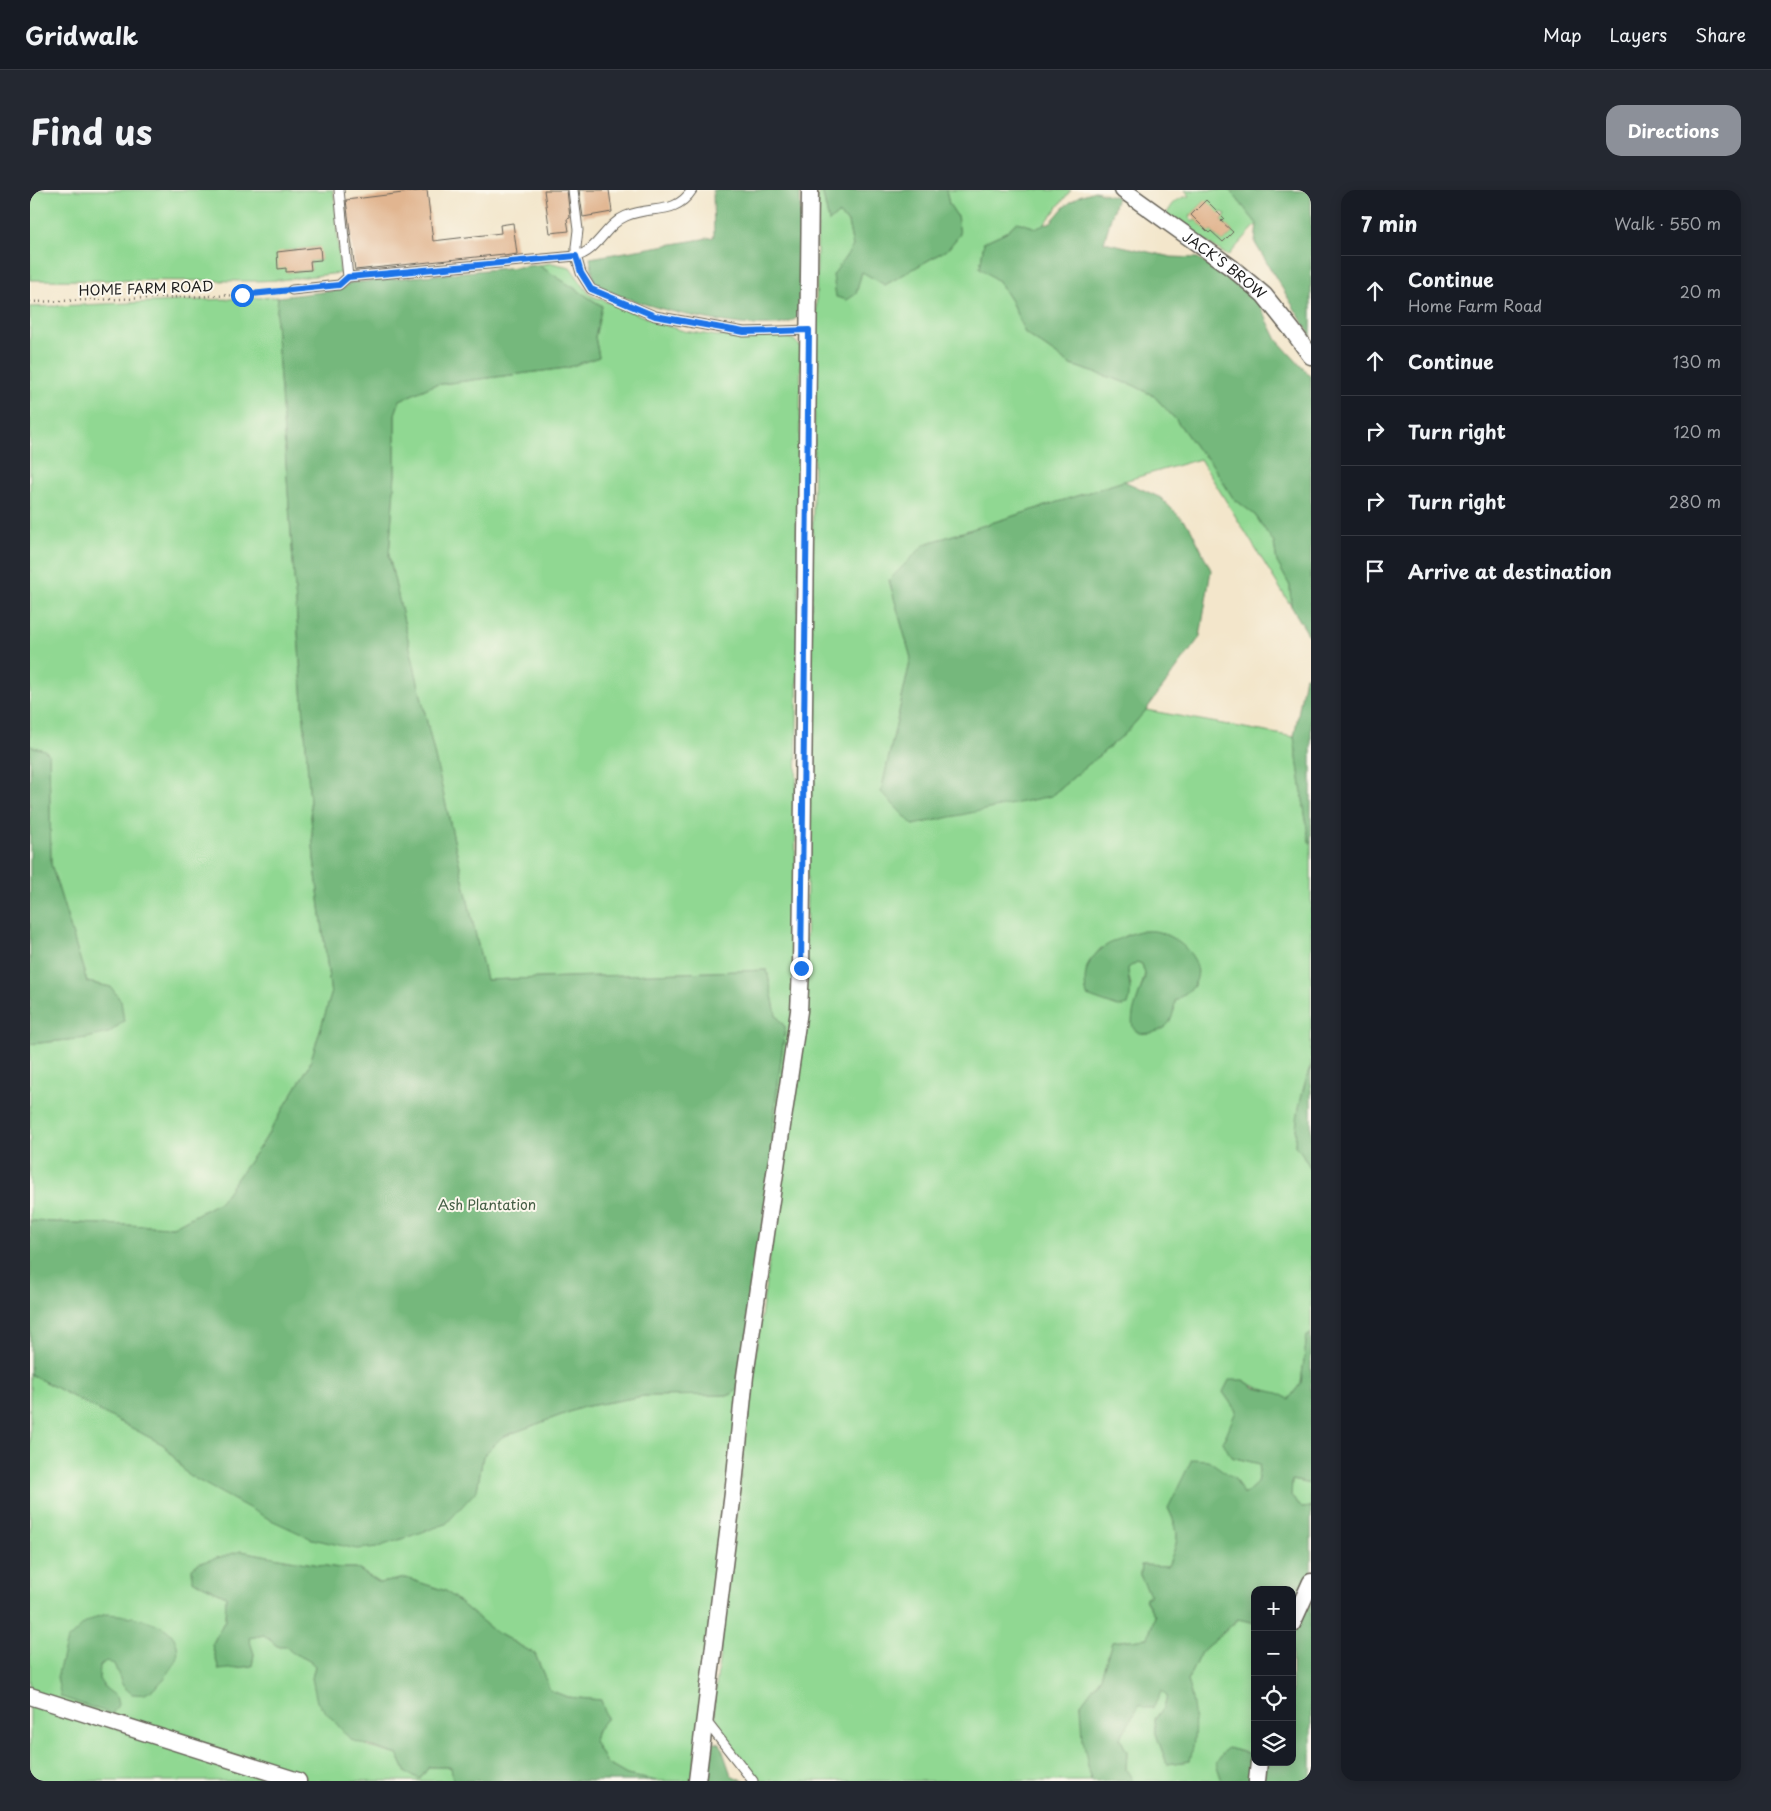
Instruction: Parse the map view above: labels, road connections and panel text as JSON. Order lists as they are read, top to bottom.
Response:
{
  "streets": {
    "street": ["JACK'S BROW"],
    "path": ["HOME FARM ROAD"]
  },
  "parks": ["Ash Plantation"],
  "page": {
    "header": "Gridwalk",
    "nav": ["Map", "Layers", "Share"],
    "title": "Find us",
    "buttons": "Directions",
    "heading": ["7 min", "Walk · 550 m"],
    "list": [
      ["Continue", "Home Farm Road", "20 m"],
      ["Continue", "130 m"],
      ["Turn right", "120 m"],
      ["Turn right", "280 m"],
      "Arrive at destination"
    ],
    "map_buttons": ["+", "−"]
  }
}
